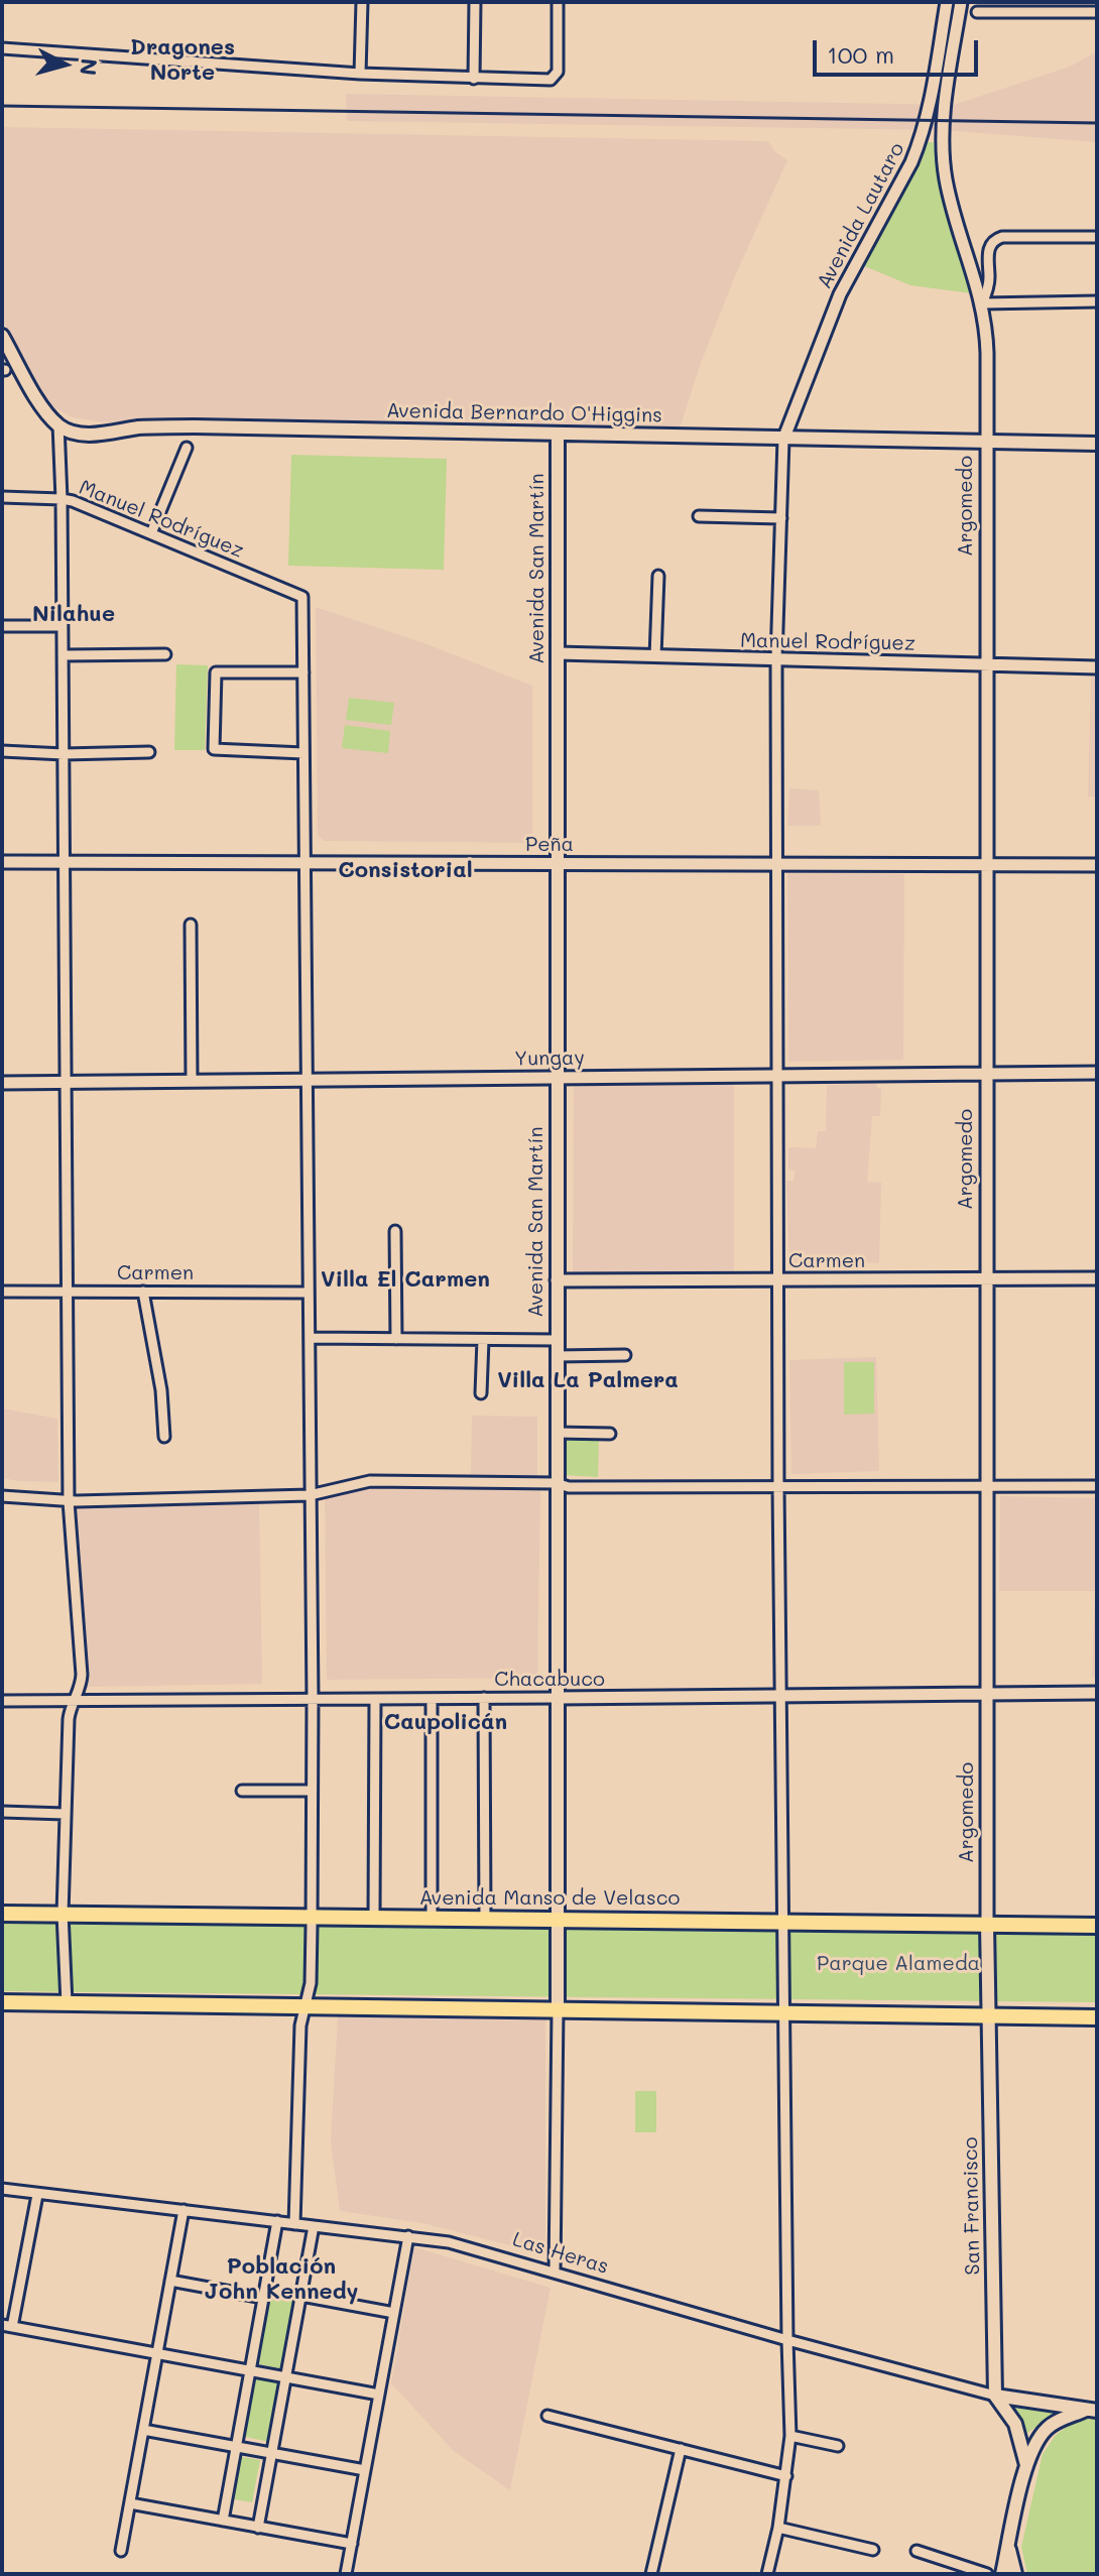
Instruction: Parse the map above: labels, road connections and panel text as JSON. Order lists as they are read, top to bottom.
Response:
{
  "streets": {
    "main road": [
      "Avenida Bernardo O'Higgins",
      "Argomedo",
      "Avenida San Martín",
      "Avenida Manso de Velasco",
      "San Francisco",
      "Las Heras"
    ],
    "street": [
      "Avenida Lautaro",
      "Manuel Rodríguez",
      "Peña",
      "Yungay",
      "Carmen",
      "Chacabuco"
    ]
  },
  "crossings": [
    ["Avenida Lautaro", "Avenida Bernardo O'Higgins"],
    ["Avenida Bernardo O'Higgins", "Argomedo"],
    ["Avenida Bernardo O'Higgins", "Avenida San Martín"],
    ["Argomedo", "Manuel Rodríguez"],
    ["Argomedo", "Peña"],
    ["Argomedo", "Yungay"],
    ["Argomedo", "Carmen"],
    ["Argomedo", "Chacabuco"],
    ["Argomedo", "Avenida Manso de Velasco"],
    ["Argomedo", "San Francisco"],
    ["Manuel Rodríguez", "Avenida San Martín"],
    ["Avenida San Martín", "Peña"],
    ["Avenida San Martín", "Yungay"],
    ["Avenida San Martín", "Carmen"],
    ["Avenida San Martín", "Chacabuco"],
    ["Avenida San Martín", "Avenida Manso de Velasco"],
    ["San Francisco", "Las Heras"]
  ],
  "districts": [
    "Dragones Norte",
    "Nilahue",
    "Consistorial",
    "Villa El Carmen",
    "Villa La Palmera",
    "Caupolicán",
    "Población John Kennedy"
  ],
  "parks": ["Parque Alameda"],
  "scale_bar": "100 m",
  "north": "right"
}
